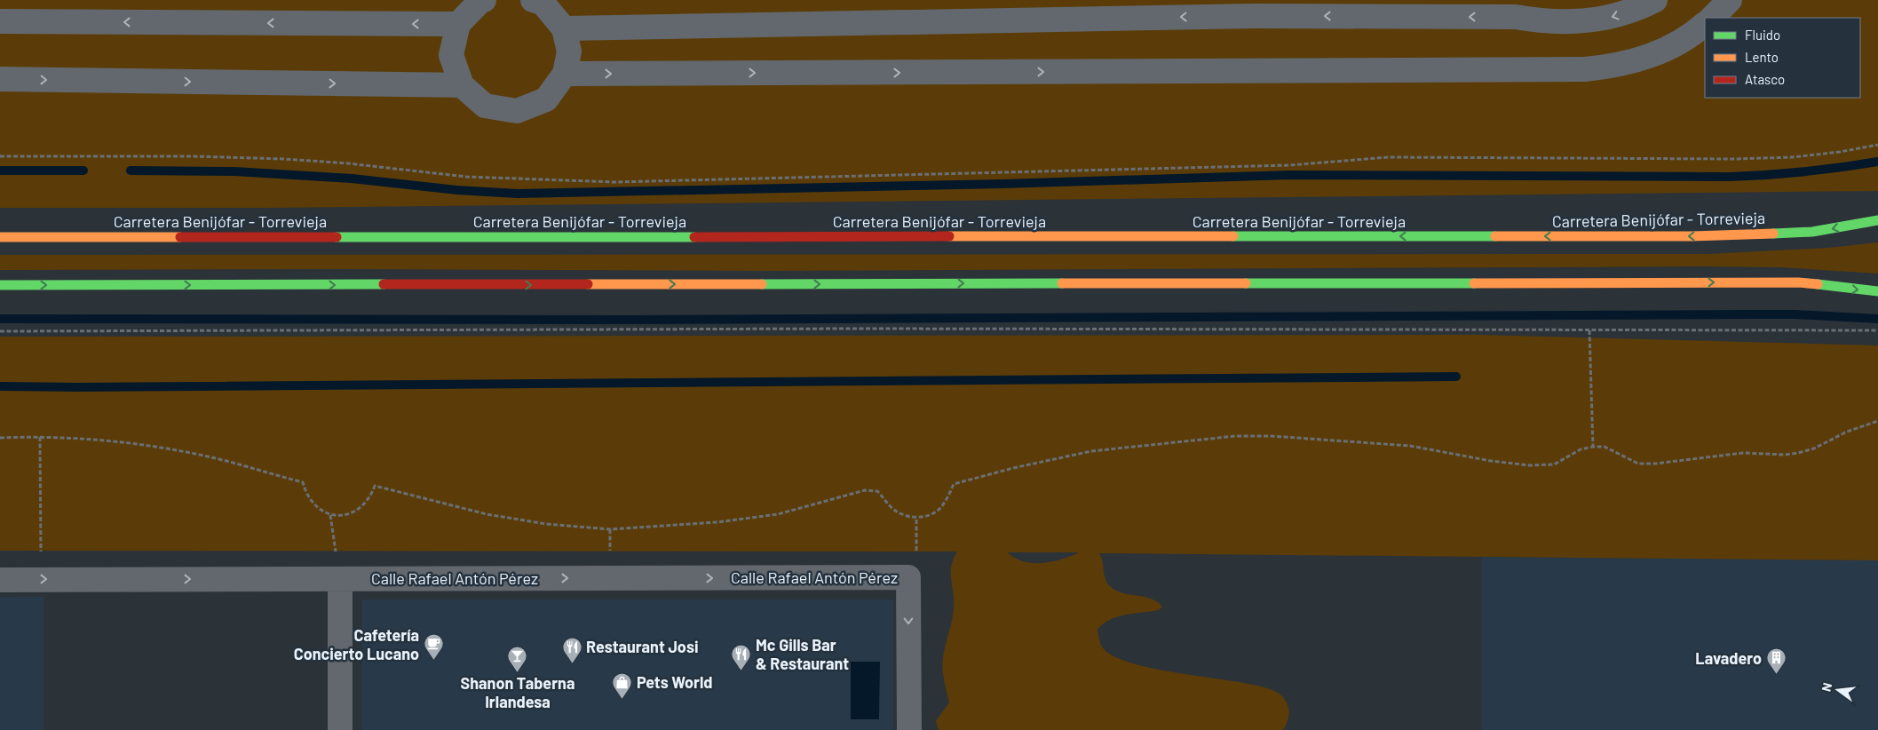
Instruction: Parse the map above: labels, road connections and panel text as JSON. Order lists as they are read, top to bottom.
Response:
{
  "streets": {
    "main road": ["Carretera Benijófar - Torrevieja"],
    "street": ["Calle Rafael Antón Pérez"]
  },
  "one_way": ["Calle Rafael Antón Pérez"],
  "places": {
    "cafe": ["Cafetería Concierto Lucano"],
    "restaurant": ["Restaurant Josi", "Mc Gills Bar & Restaurant"],
    "bar": ["Shanon Taberna Irlandesa"],
    "building": ["Lavadero"],
    "shop": ["Pets World"]
  },
  "legend": ["Fluido", "Lento", "Atasco"],
  "north": "left"
}
